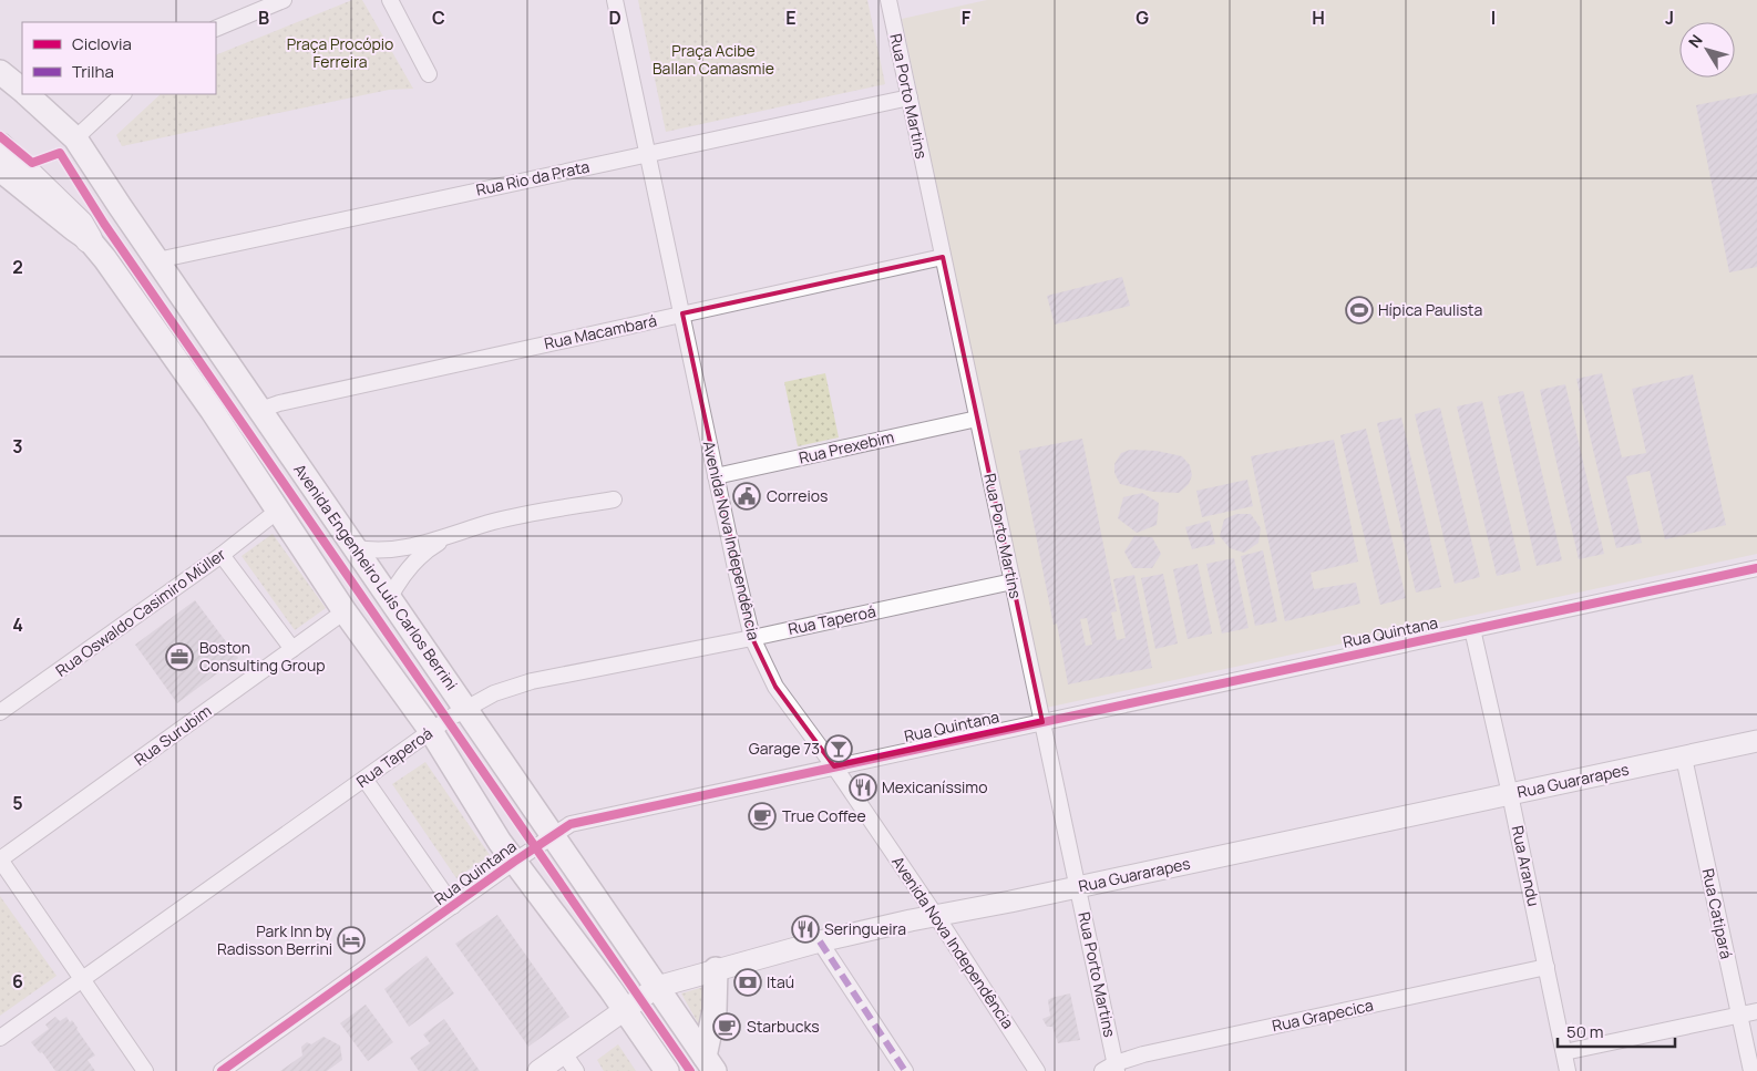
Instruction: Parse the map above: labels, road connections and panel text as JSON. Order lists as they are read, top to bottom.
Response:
{
  "streets": {
    "main road": ["Avenida Engenheiro Luís Carlos Berrini"],
    "street": [
      "Rua Porto Martins",
      "Rua Rio da Prata",
      "Rua Macambará",
      "Rua Prexebim",
      "Avenida Nova Independência",
      "Rua Oswaldo Casimiro Müller",
      "Rua Taperoá",
      "Rua Quintana",
      "Rua Surubim",
      "Rua Guararapes",
      "Rua Arandu",
      "Rua Catipará",
      "Rua Grapecica"
    ]
  },
  "crossings": [
    ["Rua Porto Martins", "Rua Rio da Prata"],
    ["Rua Porto Martins", "Rua Macambará"],
    ["Rua Porto Martins", "Rua Prexebim"],
    ["Rua Porto Martins", "Rua Taperoá"],
    ["Rua Porto Martins", "Rua Quintana"],
    ["Rua Porto Martins", "Rua Guararapes"],
    ["Rua Porto Martins", "Rua Grapecica"],
    ["Rua Rio da Prata", "Avenida Nova Independência"],
    ["Rua Rio da Prata", "Avenida Engenheiro Luís Carlos Berrini"],
    ["Rua Macambará", "Avenida Nova Independência"],
    ["Rua Macambará", "Avenida Engenheiro Luís Carlos Berrini"],
    ["Rua Prexebim", "Avenida Nova Independência"],
    ["Avenida Nova Independência", "Rua Taperoá"],
    ["Avenida Nova Independência", "Rua Quintana"],
    ["Avenida Nova Independência", "Rua Guararapes"],
    ["Avenida Engenheiro Luís Carlos Berrini", "Rua Taperoá"],
    ["Avenida Engenheiro Luís Carlos Berrini", "Rua Quintana"],
    ["Avenida Engenheiro Luís Carlos Berrini", "Rua Guararapes"],
    ["Rua Quintana", "Rua Arandu"],
    ["Rua Guararapes", "Rua Arandu"],
    ["Rua Guararapes", "Rua Catipará"],
    ["Rua Arandu", "Rua Grapecica"]
  ],
  "parks": ["Praça Procópio Ferreira", "Praça Acibe Ballan Camasmie"],
  "places": {
    "sports": ["Hípica Paulista"],
    "public building": ["Correios"],
    "office": ["Boston Consulting Group"],
    "bar": ["Garage 73"],
    "restaurant": ["Mexicaníssimo", "Seringueira"],
    "cafe": ["True Coffee", "Starbucks"],
    "hotel": ["Park Inn by Radisson Berrini"],
    "bank": ["Itaú"]
  },
  "legend": ["Ciclovia", "Trilha"],
  "scale_bar": "50 m",
  "north": "top left",
  "grid": {
    "columns": [
      "B",
      "C",
      "D",
      "E",
      "F",
      "G",
      "H",
      "I",
      "J"
    ],
    "rows": [
      "2",
      "3",
      "4",
      "5",
      "6"
    ]
  }
}
